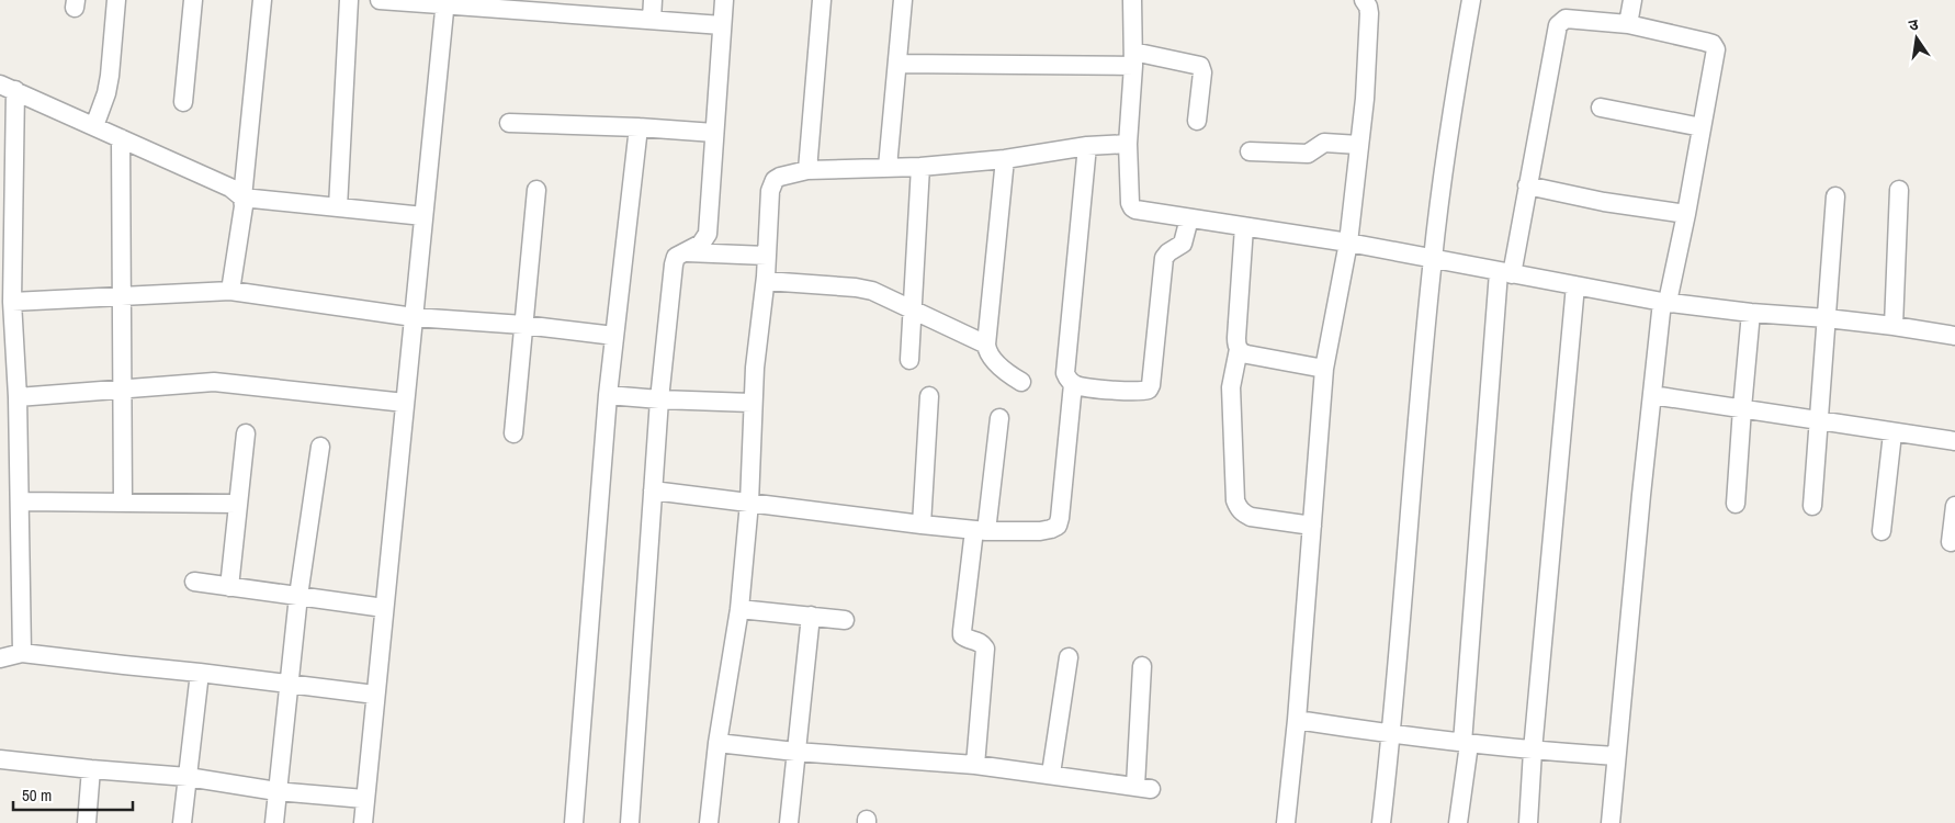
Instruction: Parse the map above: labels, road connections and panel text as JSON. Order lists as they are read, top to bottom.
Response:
{
  "scale_bar": "50 m",
  "north": "top"
}
